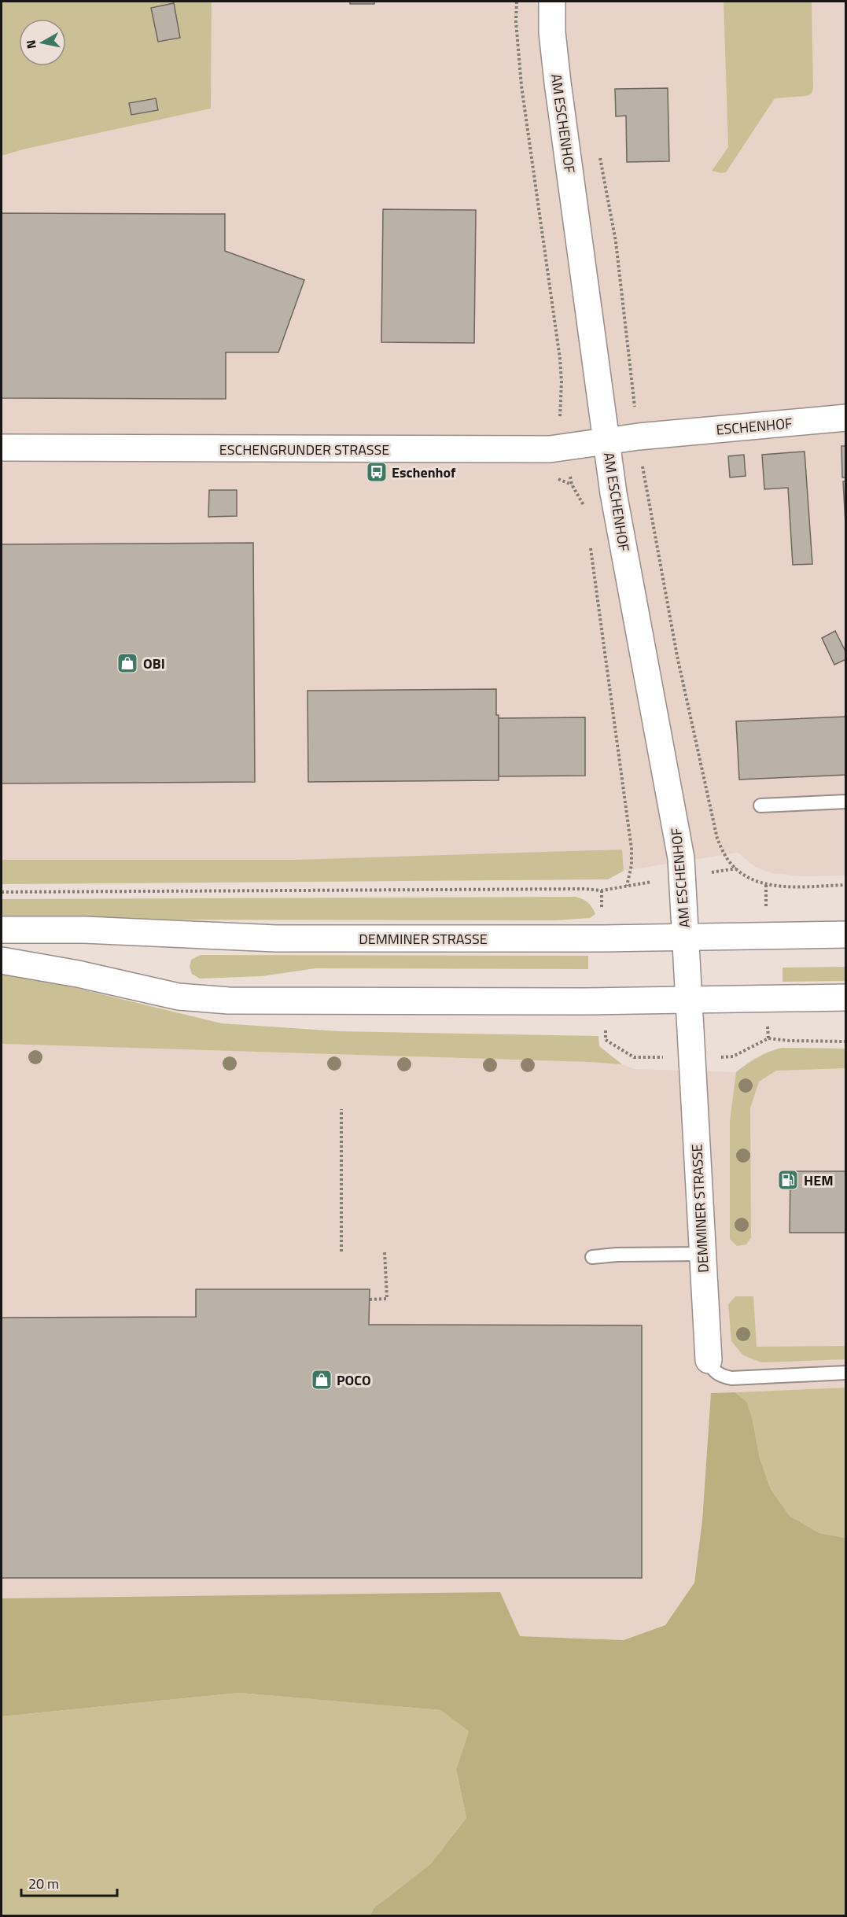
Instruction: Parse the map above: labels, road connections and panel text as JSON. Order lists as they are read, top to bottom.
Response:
{
  "streets": {
    "street": [
      "AM ESCHENHOF",
      "ESCHENHOF",
      "ESCHENGRUNDER STRASSE",
      "DEMMINER STRASSE"
    ]
  },
  "crossings": [
    ["AM ESCHENHOF", "ESCHENHOF"],
    ["AM ESCHENHOF", "ESCHENGRUNDER STRASSE"],
    ["AM ESCHENHOF", "DEMMINER STRASSE"],
    ["ESCHENHOF", "ESCHENGRUNDER STRASSE"]
  ],
  "places": {
    "bus stop": ["Eschenhof"],
    "shop": ["OBI", "POCO"],
    "fuel station": ["HEM"]
  },
  "scale_bar": "20 m",
  "north": "left"
}
